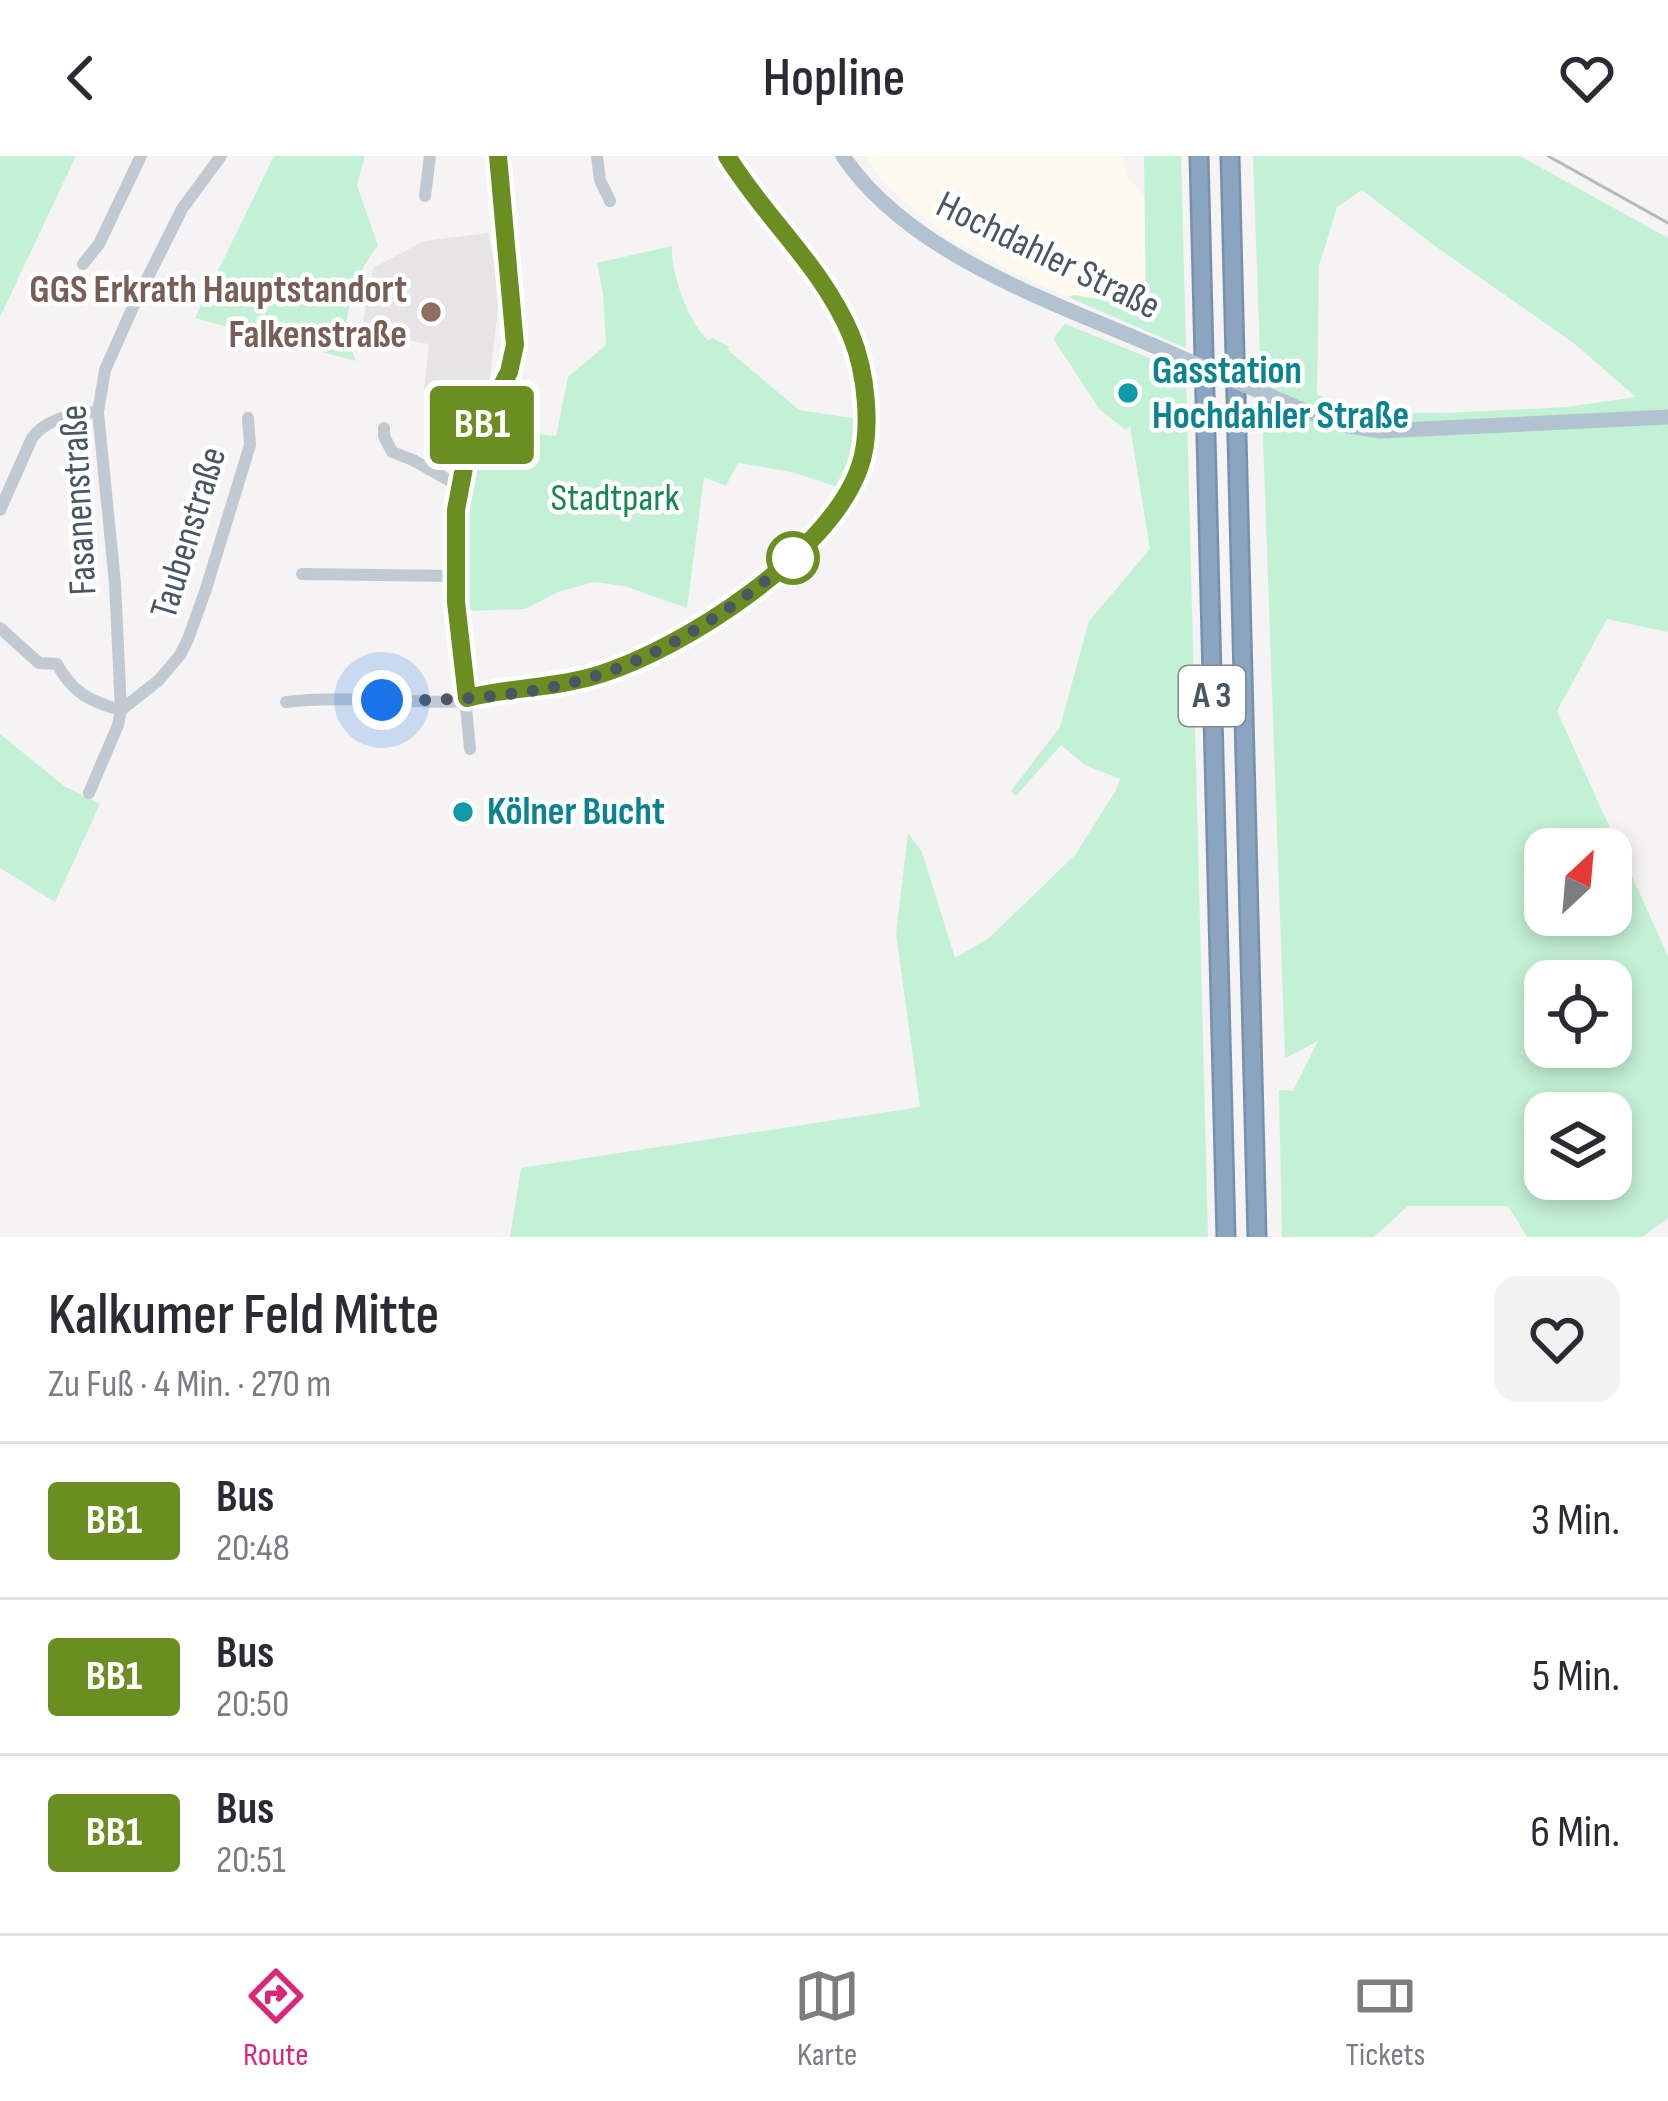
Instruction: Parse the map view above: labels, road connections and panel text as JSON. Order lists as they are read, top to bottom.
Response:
{
  "streets": {
    "highway": ["A 3"],
    "main road": ["Hochdahler Straße"],
    "street": ["Fasanenstraße", "Taubenstraße"]
  },
  "crossings": [
    ["Fasanenstraße", "Taubenstraße"]
  ],
  "parks": ["Stadtpark"],
  "places": ["GGS Erkrath Hauptstandort Falkenstraße", "Gasstation Hochdahler Straße", "Kölner Bucht"],
  "lines": ["bus line BB1"],
  "north": "top right",
  "page": {
    "header": "Hopline",
    "on_map": "BB1",
    "heading": ["Kalkumer Feld Mitte", "Zu Fuß · 4 Min. · 270 m"],
    "list": [
      {
        "mark": "BB1",
        "name": "Bus",
        "note": "20:48",
        "value": "3 Min."
      },
      {
        "mark": "BB1",
        "name": "Bus",
        "note": "20:50",
        "value": "5 Min."
      },
      {
        "mark": "BB1",
        "name": "Bus",
        "note": "20:51",
        "value": "6 Min."
      }
    ],
    "tabs": ["Route", "Karte", "Tickets"]
  }
}
